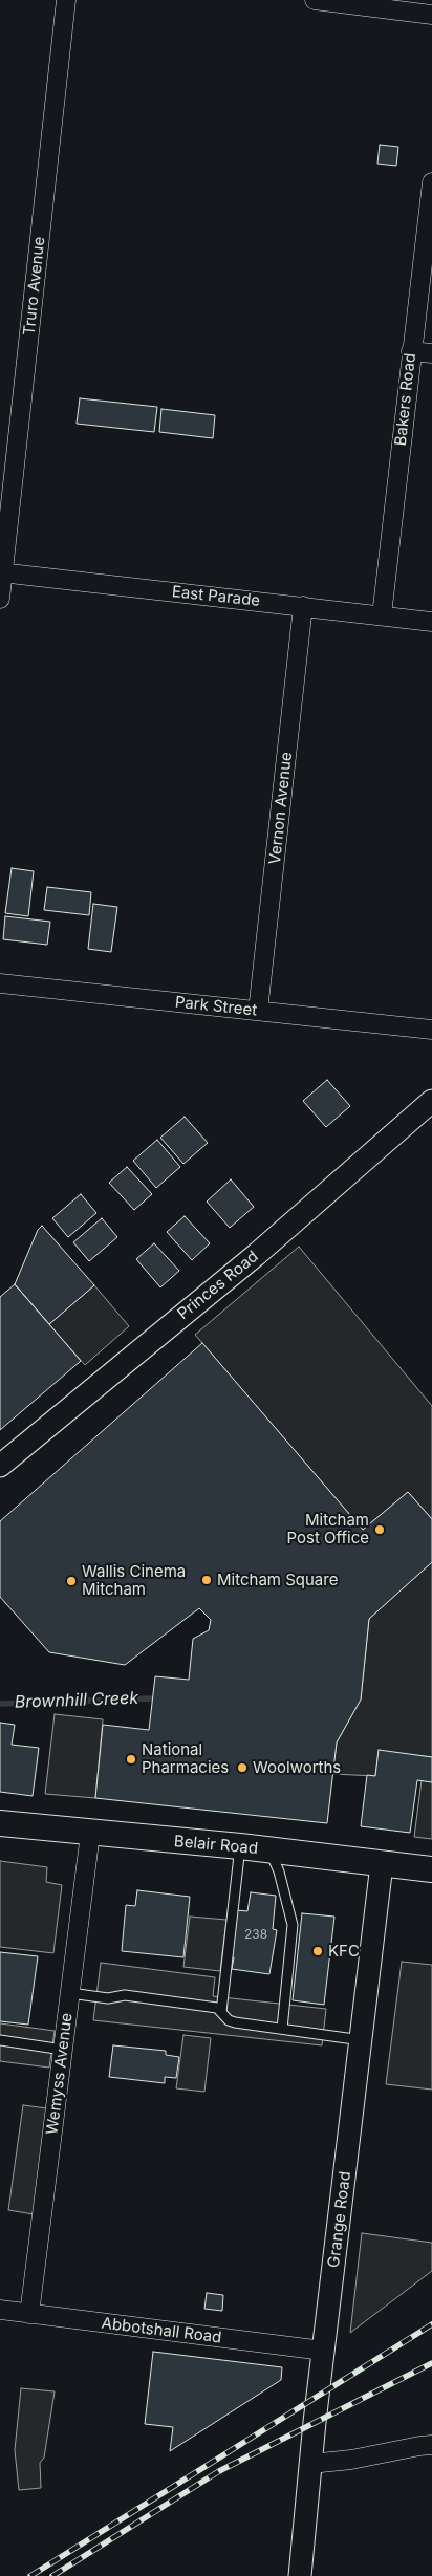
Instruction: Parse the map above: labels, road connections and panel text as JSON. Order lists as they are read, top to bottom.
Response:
{
  "streets": {
    "main road": ["Belair Road"],
    "street": [
      "Truro Avenue",
      "Bakers Road",
      "East Parade",
      "Vernon Avenue",
      "Park Street",
      "Princes Road",
      "Wemyss Avenue",
      "Grange Road",
      "Abbotshall Road"
    ]
  },
  "crossings": [
    ["Truro Avenue", "East Parade"],
    ["Bakers Road", "East Parade"],
    ["East Parade", "Vernon Avenue"],
    ["Vernon Avenue", "Park Street"],
    ["Belair Road", "Wemyss Avenue"],
    ["Belair Road", "Grange Road"],
    ["Wemyss Avenue", "Abbotshall Road"],
    ["Grange Road", "Abbotshall Road"]
  ],
  "water": ["Brownhill Creek"],
  "places": [
    "Mitcham Post Office",
    "Mitcham Square",
    "Wallis Cinema Mitcham",
    "National Pharmacies",
    "Woolworths",
    "KFC"
  ],
  "house_numbers": ["238"]
}
